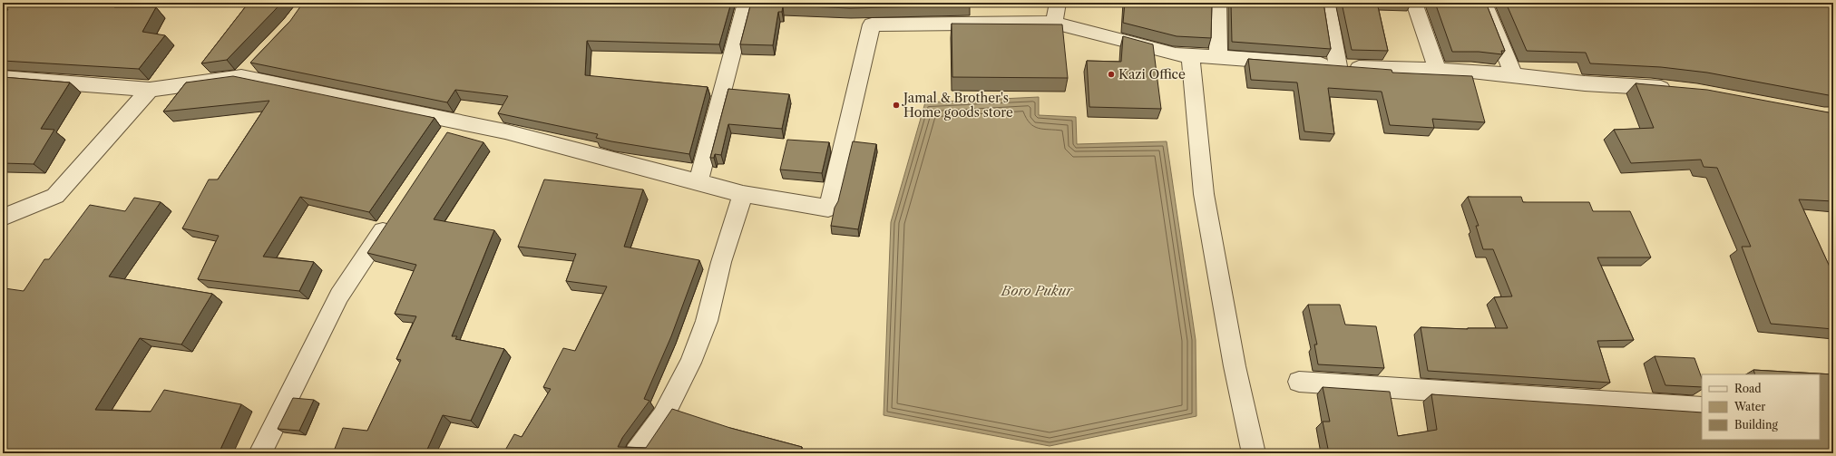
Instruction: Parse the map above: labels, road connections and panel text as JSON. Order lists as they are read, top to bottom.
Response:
{
  "water": ["Boro Pukur"],
  "places": ["Kazi Office", "Jamal & Brother's Home goods store"],
  "legend": ["Road", "Water", "Building"]
}
